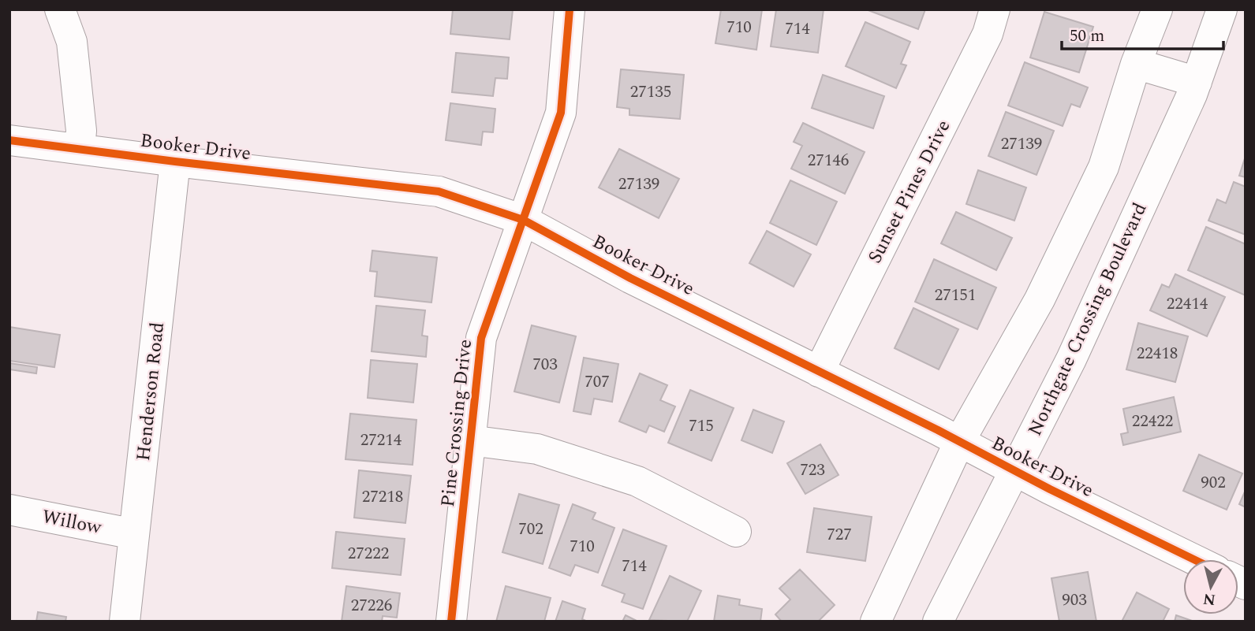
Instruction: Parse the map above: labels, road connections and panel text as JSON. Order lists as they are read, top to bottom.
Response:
{
  "streets": {
    "street": [
      "Booker Drive",
      "Sunset Pines Drive",
      "Northgate Crossing Boulevard",
      "Henderson Road",
      "Pine Crossing Drive",
      "Willow"
    ]
  },
  "crossings": [
    ["Booker Drive", "Sunset Pines Drive"],
    ["Booker Drive", "Northgate Crossing Boulevard"],
    ["Booker Drive", "Henderson Road"],
    ["Booker Drive", "Pine Crossing Drive"],
    ["Henderson Road", "Willow"]
  ],
  "house_numbers": [
    "710",
    "714",
    "27135",
    "27139",
    "27146",
    "27139",
    "27151",
    "22414",
    "22418",
    "703",
    "707",
    "22422",
    "715",
    "27214",
    "723",
    "902",
    "27218",
    "702",
    "727",
    "710",
    "27222",
    "714",
    "903",
    "27226"
  ],
  "scale_bar": "50 m",
  "north": "bottom"
}
